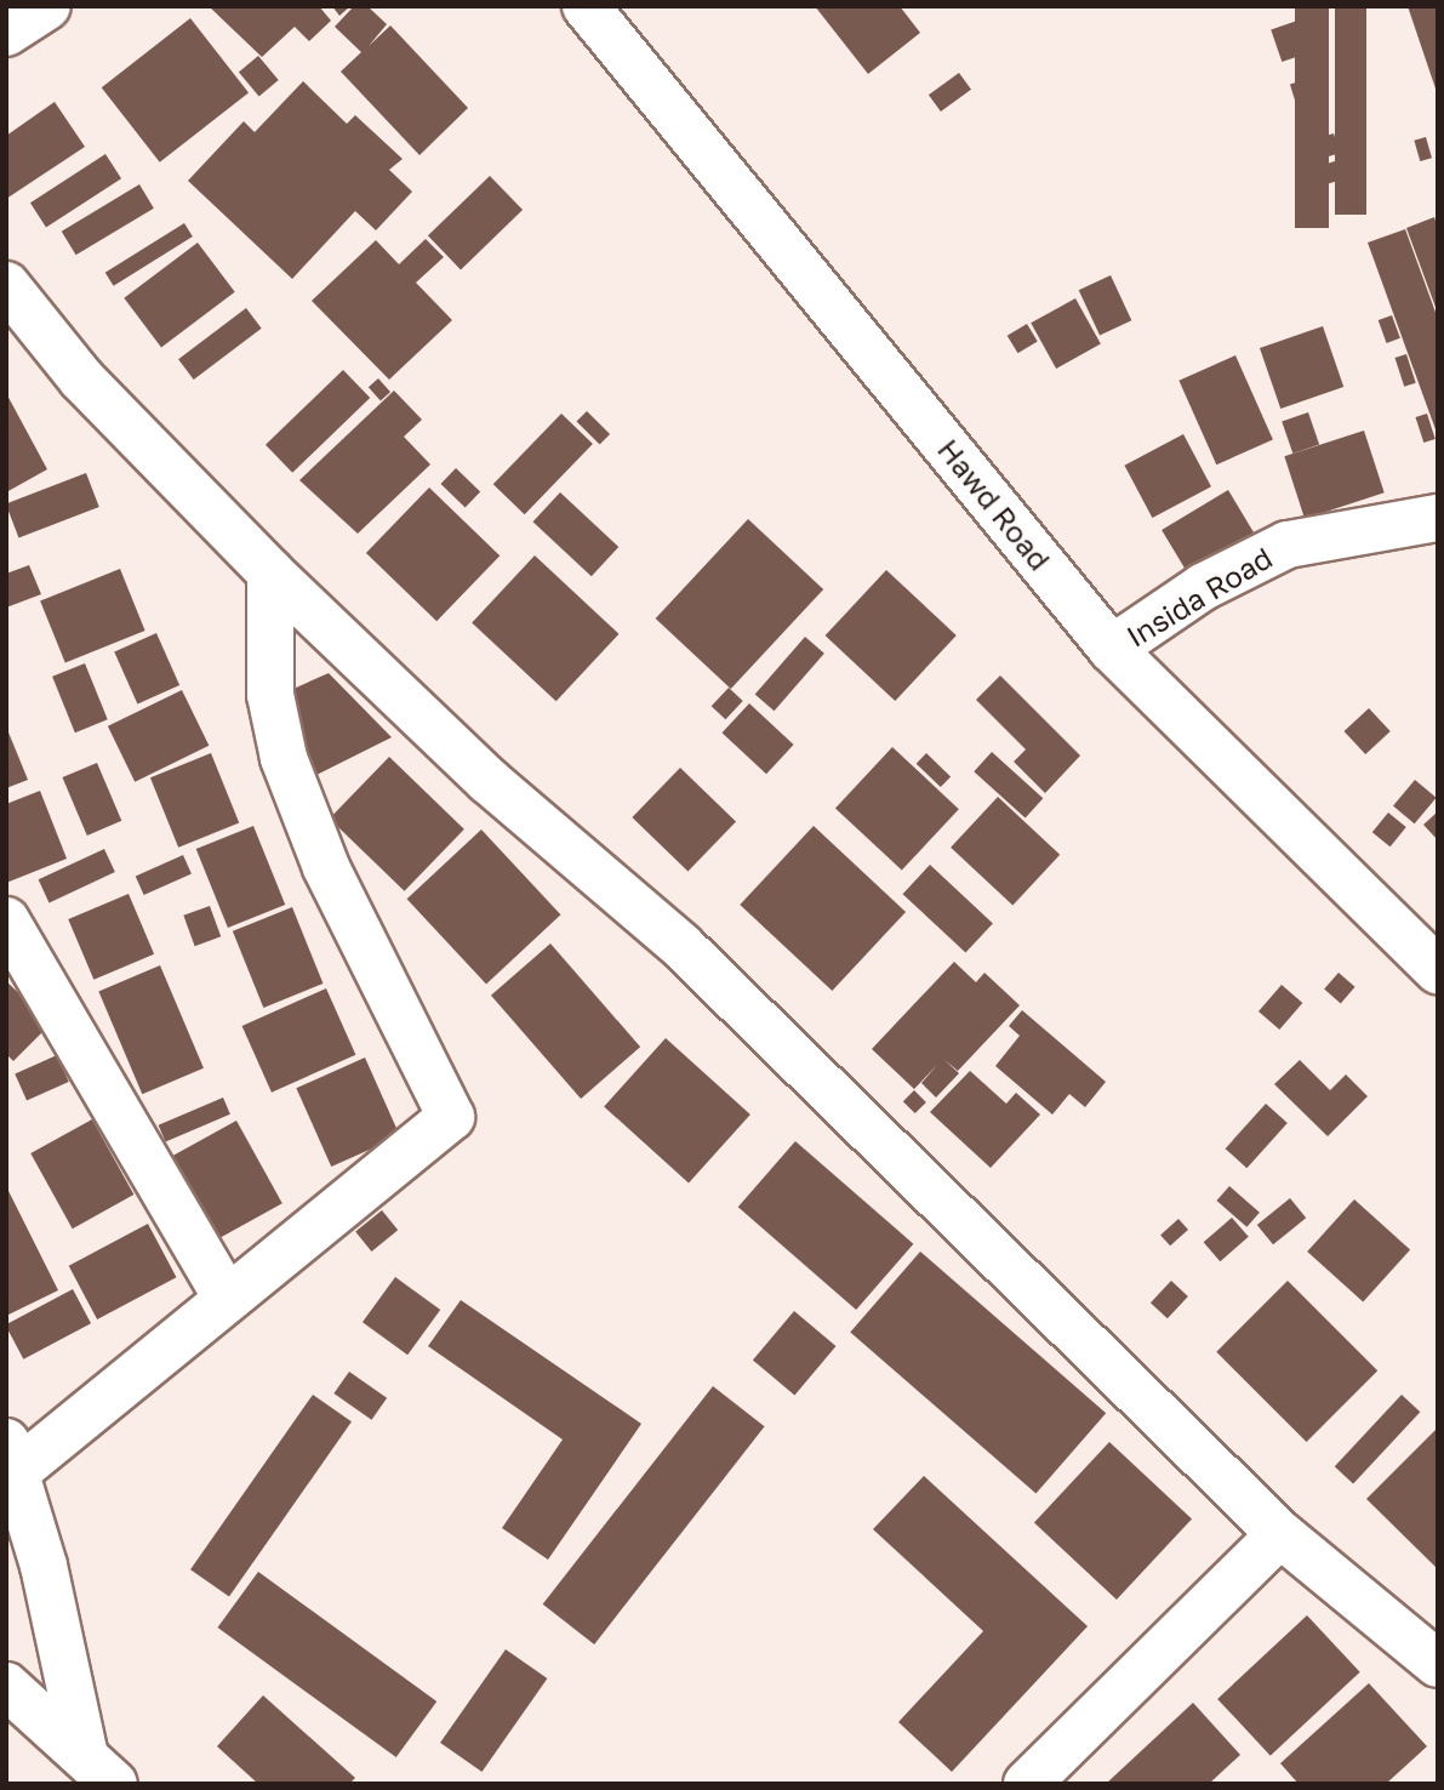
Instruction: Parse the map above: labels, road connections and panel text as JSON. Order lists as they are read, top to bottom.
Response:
{
  "streets": {
    "street": ["Hawd Road", "Insida Road"]
  },
  "crossings": [
    ["Hawd Road", "Insida Road"]
  ]
}
